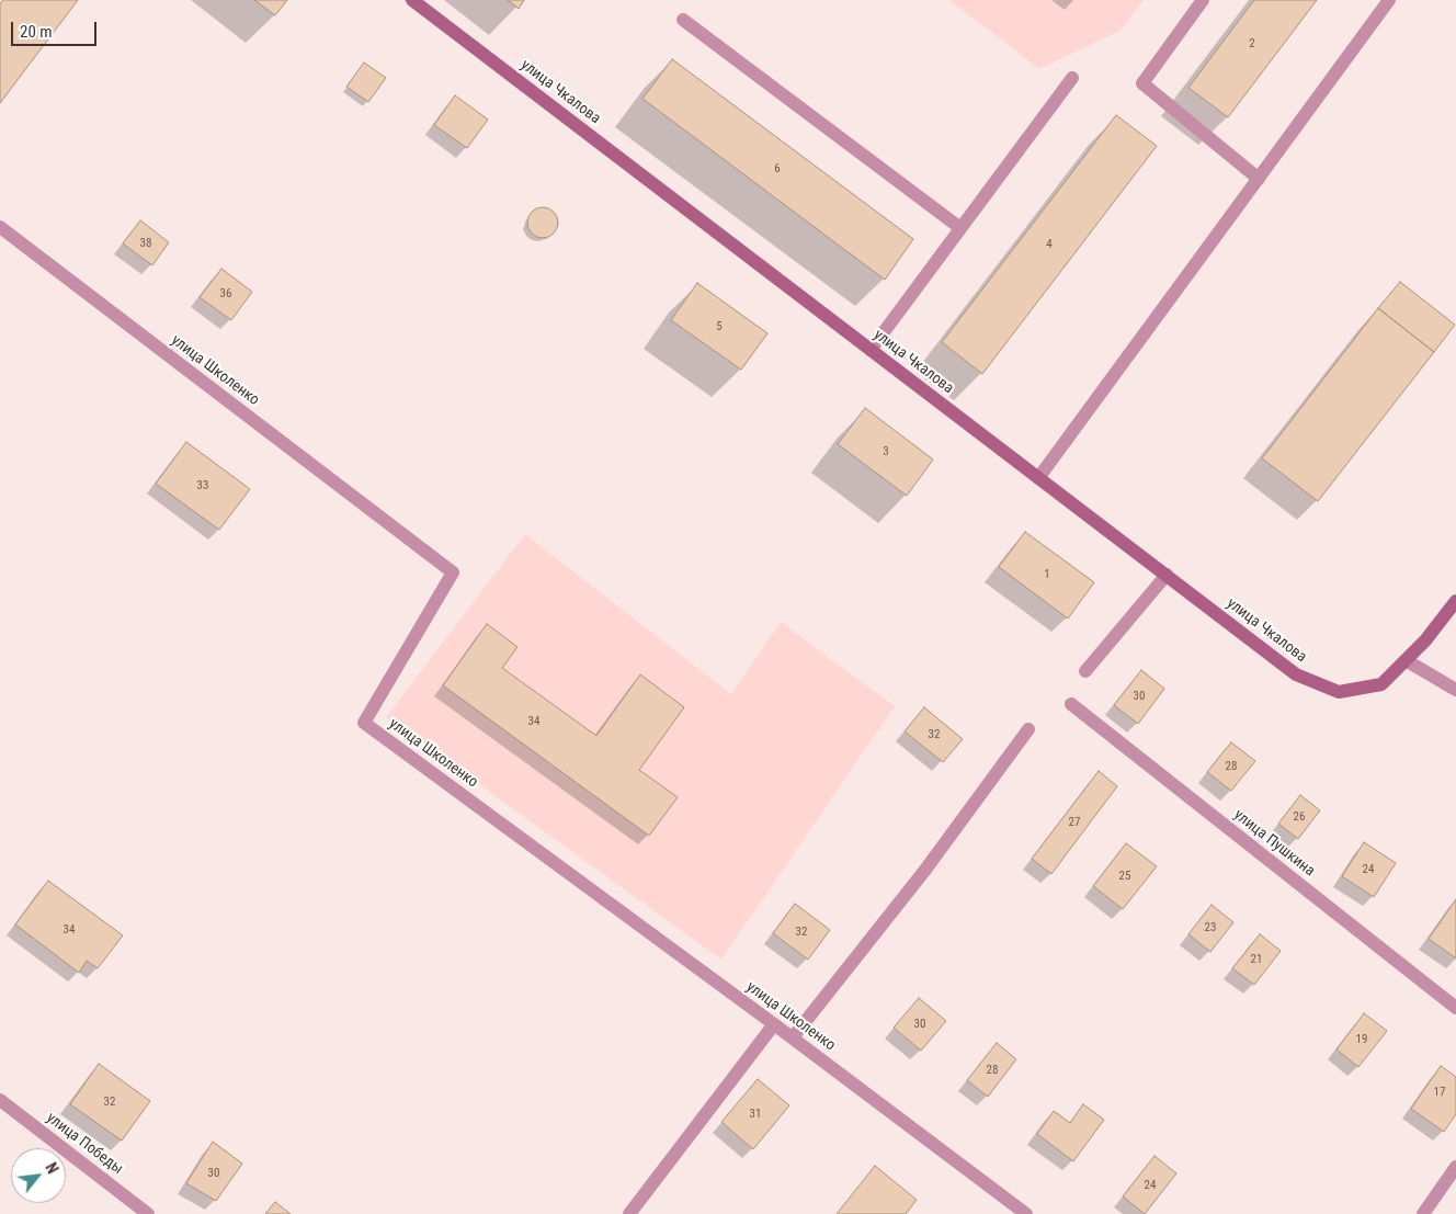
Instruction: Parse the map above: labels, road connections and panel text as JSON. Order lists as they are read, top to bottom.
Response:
{
  "streets": {
    "street": [
      "улица Чкалова",
      "улица Школенко",
      "улица Пушкина",
      "улица Победы"
    ]
  },
  "house_numbers": [
    "2",
    "6",
    "38",
    "4",
    "36",
    "5",
    "3",
    "33",
    "1",
    "30",
    "34",
    "32",
    "28",
    "26",
    "27",
    "24",
    "25",
    "23",
    "34",
    "32",
    "21",
    "30",
    "19",
    "28",
    "17",
    "32",
    "31",
    "30",
    "24"
  ],
  "scale_bar": "20 m",
  "north": "top right"
}
